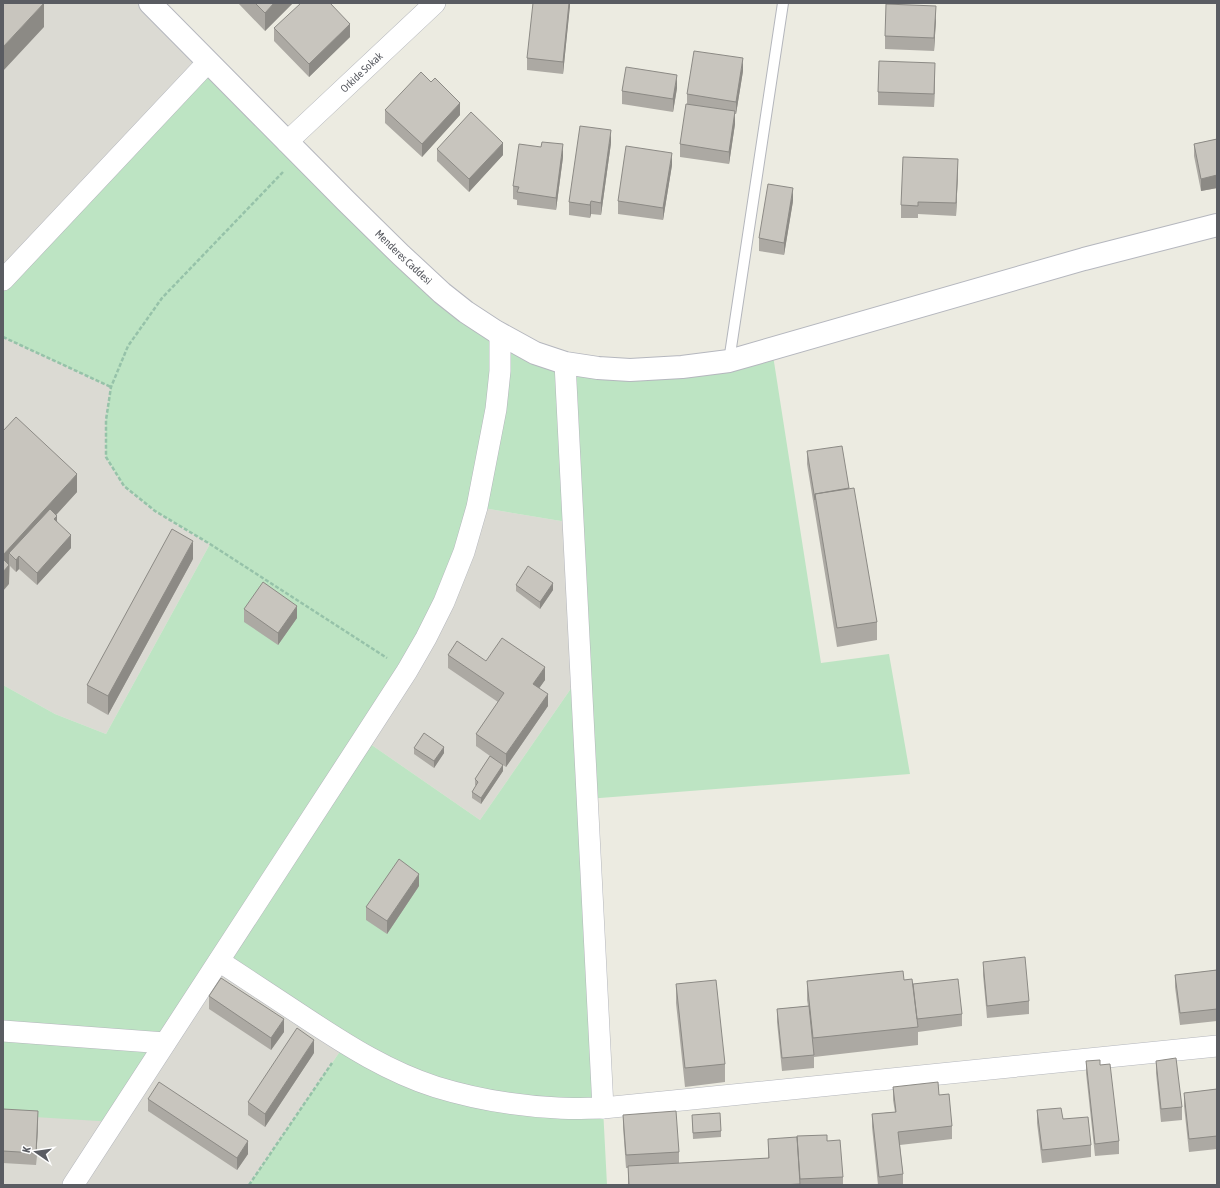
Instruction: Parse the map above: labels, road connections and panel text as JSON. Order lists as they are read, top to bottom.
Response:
{
  "streets": {
    "street": ["Orkide Sokak", "Menderes Caddesi"]
  },
  "crossings": [
    ["Orkide Sokak", "Menderes Caddesi"]
  ],
  "north": "left"
}
